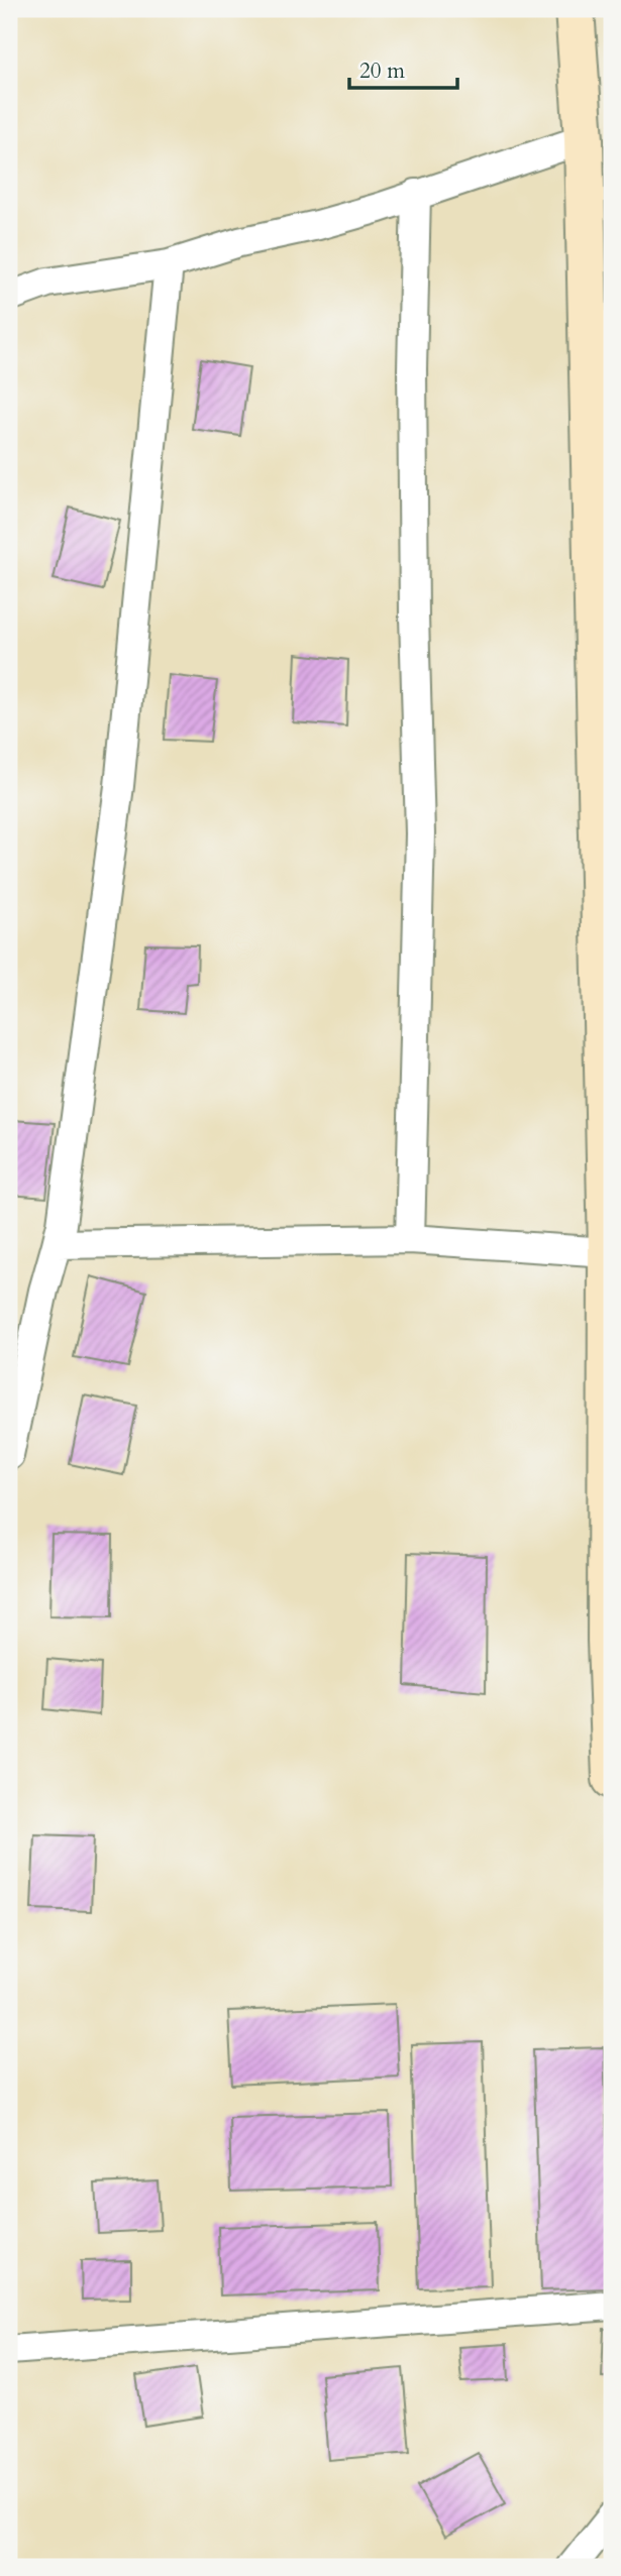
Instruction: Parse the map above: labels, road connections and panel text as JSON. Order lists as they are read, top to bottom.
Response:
{
  "scale_bar": "20 m"
}
